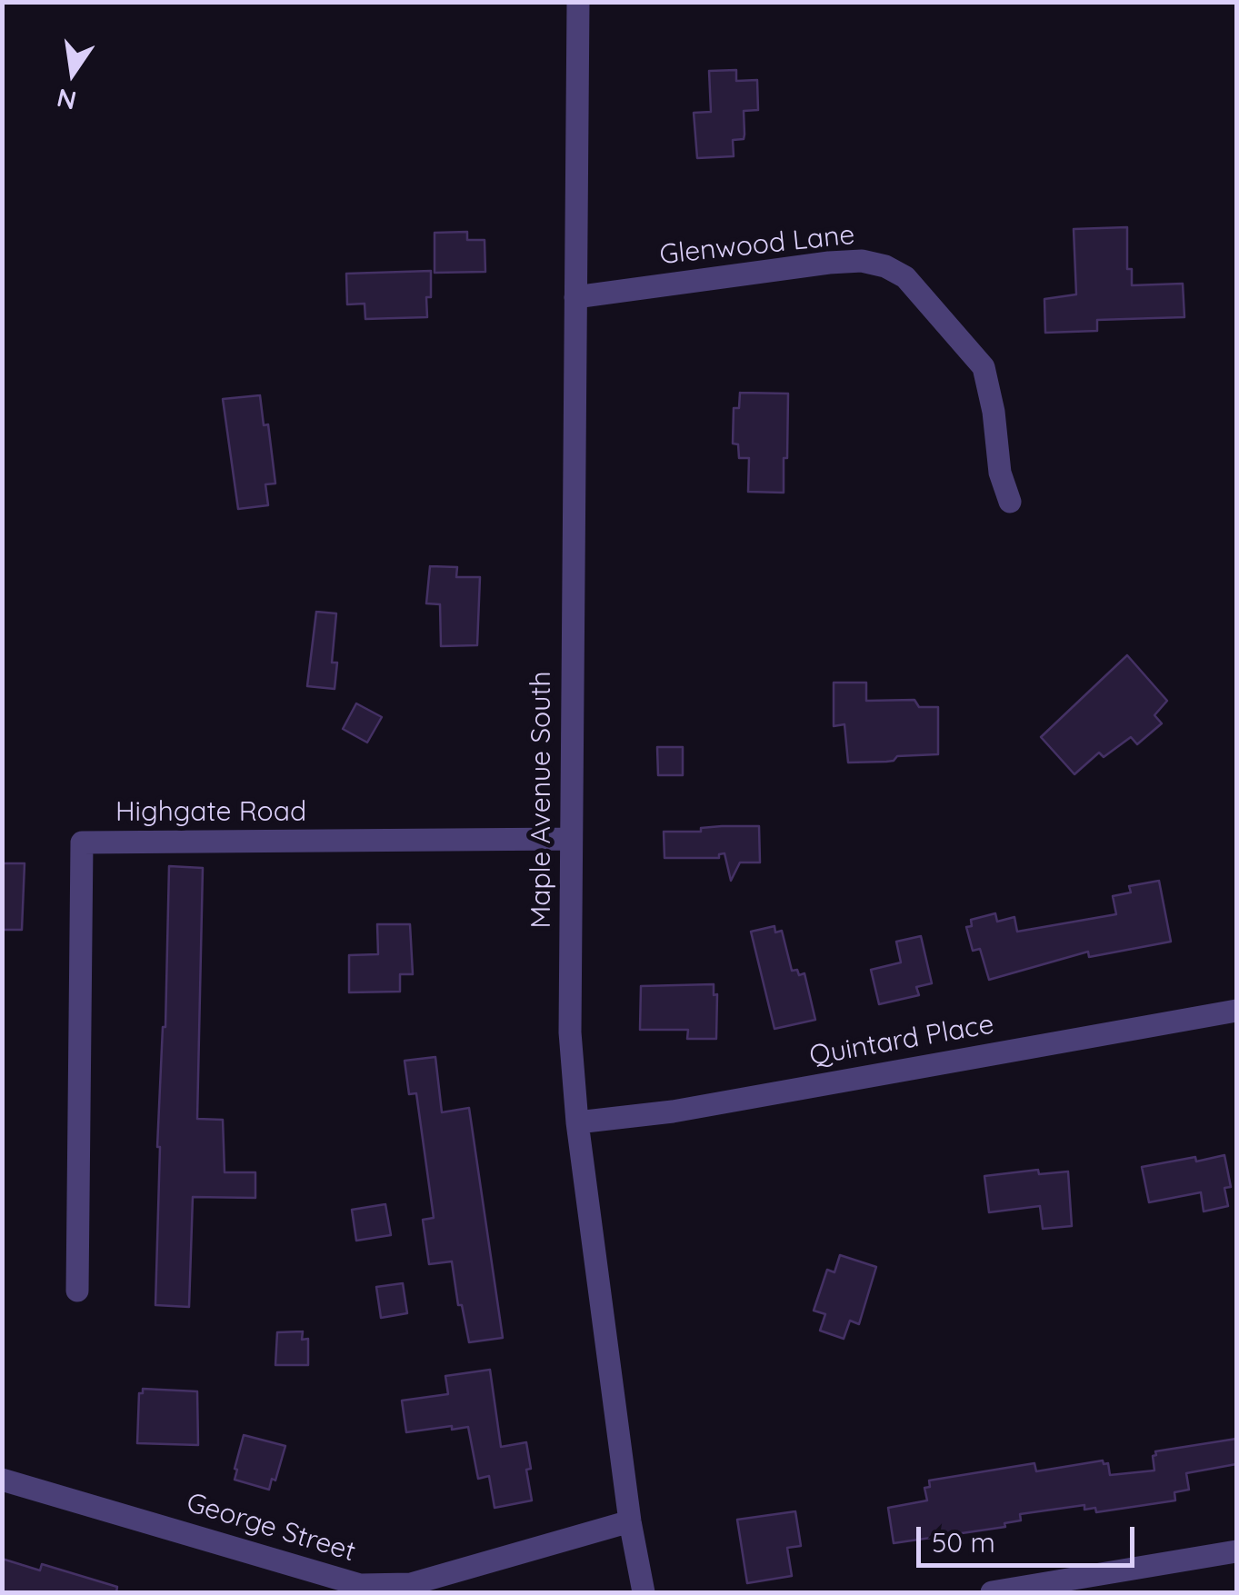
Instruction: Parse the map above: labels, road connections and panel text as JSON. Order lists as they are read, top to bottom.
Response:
{
  "streets": {
    "street": [
      "Glenwood Lane",
      "Maple Avenue South",
      "Highgate Road",
      "Quintard Place",
      "George Street"
    ]
  },
  "crossings": [
    ["Glenwood Lane", "Maple Avenue South"],
    ["Maple Avenue South", "Highgate Road"],
    ["Maple Avenue South", "Quintard Place"],
    ["Maple Avenue South", "George Street"]
  ],
  "scale_bar": "50 m",
  "north": "bottom"
}
